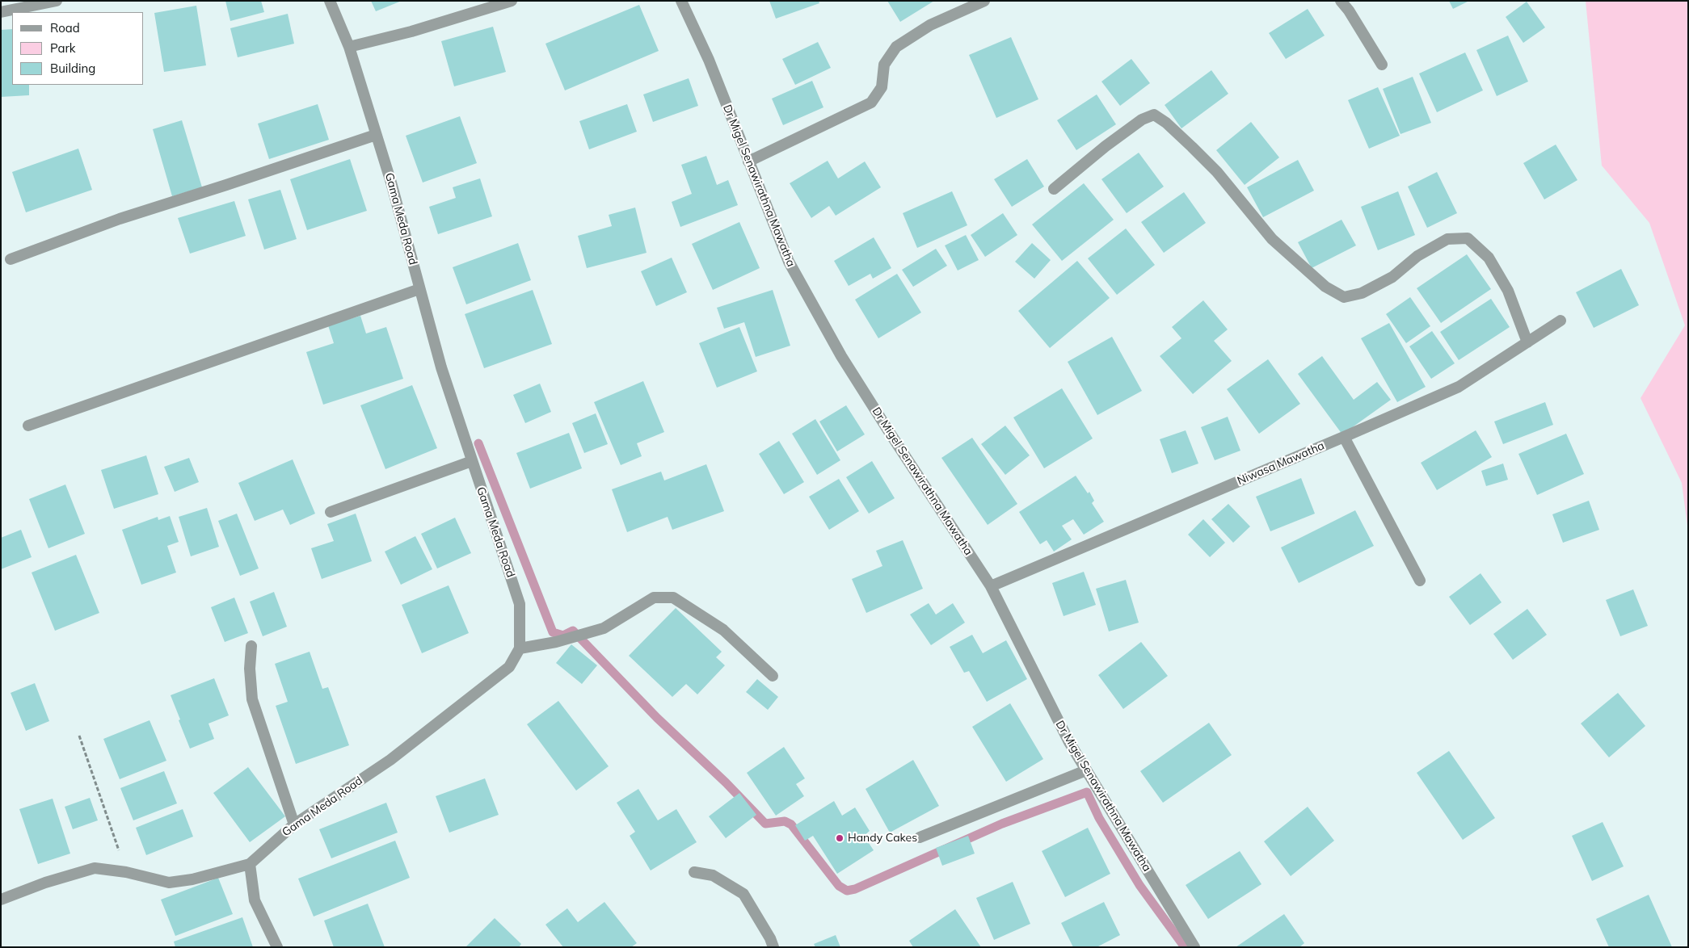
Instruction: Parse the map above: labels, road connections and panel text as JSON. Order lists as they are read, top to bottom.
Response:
{
  "streets": {
    "street": ["Dr Migel Senawirathna Mawatha", "Gama Meda Road", "Niwasa Mawatha"]
  },
  "crossings": [
    ["Dr Migel Senawirathna Mawatha", "Niwasa Mawatha"]
  ],
  "places": ["Handy Cakes"],
  "legend": ["Road", "Park", "Building"]
}
